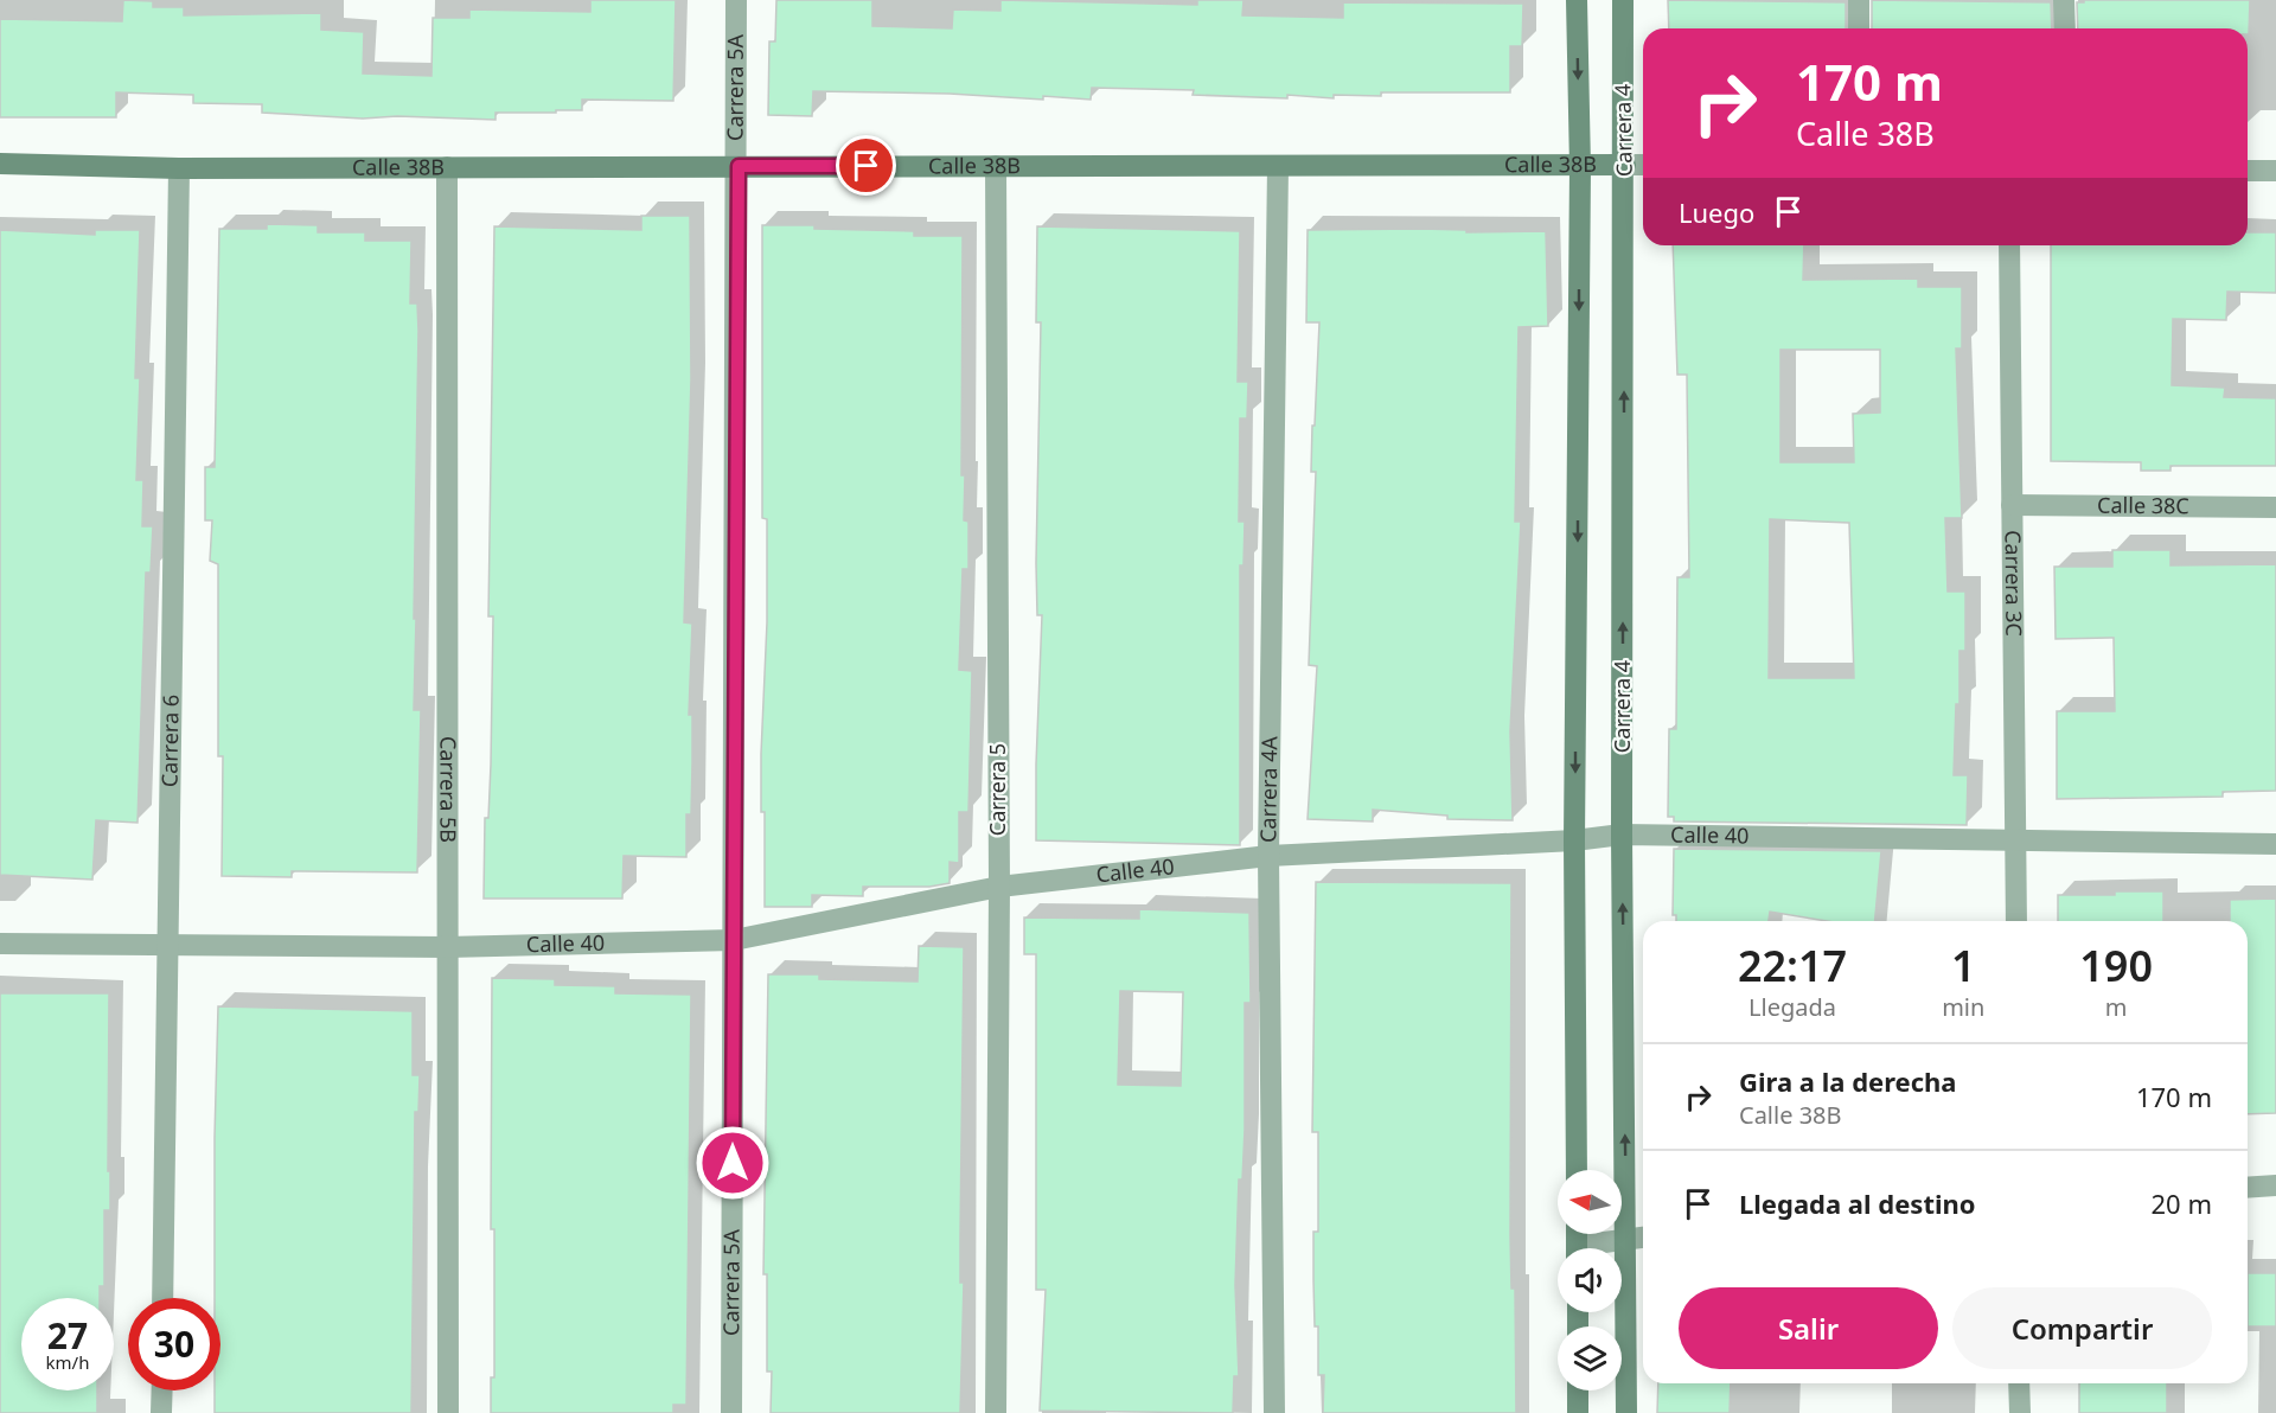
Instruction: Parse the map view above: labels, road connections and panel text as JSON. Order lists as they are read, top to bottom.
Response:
{
  "streets": {
    "street": [
      "Carrera 5A",
      "Carrera 4",
      "Calle 38B",
      "Calle 38C",
      "Carrera 3C",
      "Carrera 6",
      "Carrera 5",
      "Carrera 4A",
      "Carrera 5B",
      "Calle 40"
    ]
  },
  "crossings": [
    ["Carrera 5A", "Calle 38B"],
    ["Carrera 5A", "Calle 40"],
    ["Carrera 4", "Calle 38B"],
    ["Carrera 4", "Calle 40"],
    ["Calle 38B", "Carrera 6"],
    ["Calle 38B", "Carrera 5"],
    ["Calle 38B", "Carrera 4A"],
    ["Calle 38B", "Carrera 5B"],
    ["Calle 38C", "Carrera 3C"],
    ["Carrera 3C", "Calle 40"],
    ["Carrera 6", "Calle 40"],
    ["Carrera 5", "Calle 40"],
    ["Carrera 4A", "Calle 40"],
    ["Carrera 5B", "Calle 40"]
  ],
  "north": "left",
  "page": {
    "turn": ["170 m", "Calle 38B"],
    "then": "Luego",
    "eta": [
      "22:17",
      "Llegada",
      "1",
      "min",
      "190",
      "m"
    ],
    "list": [
      {
        "name": "Gira a la derecha",
        "note": "Calle 38B",
        "value": "170 m"
      },
      {
        "name": "Llegada al destino",
        "value": "20 m"
      }
    ],
    "buttons": ["Salir", "Compartir"],
    "speed": "27 km/h",
    "limit": "30"
  }
}
